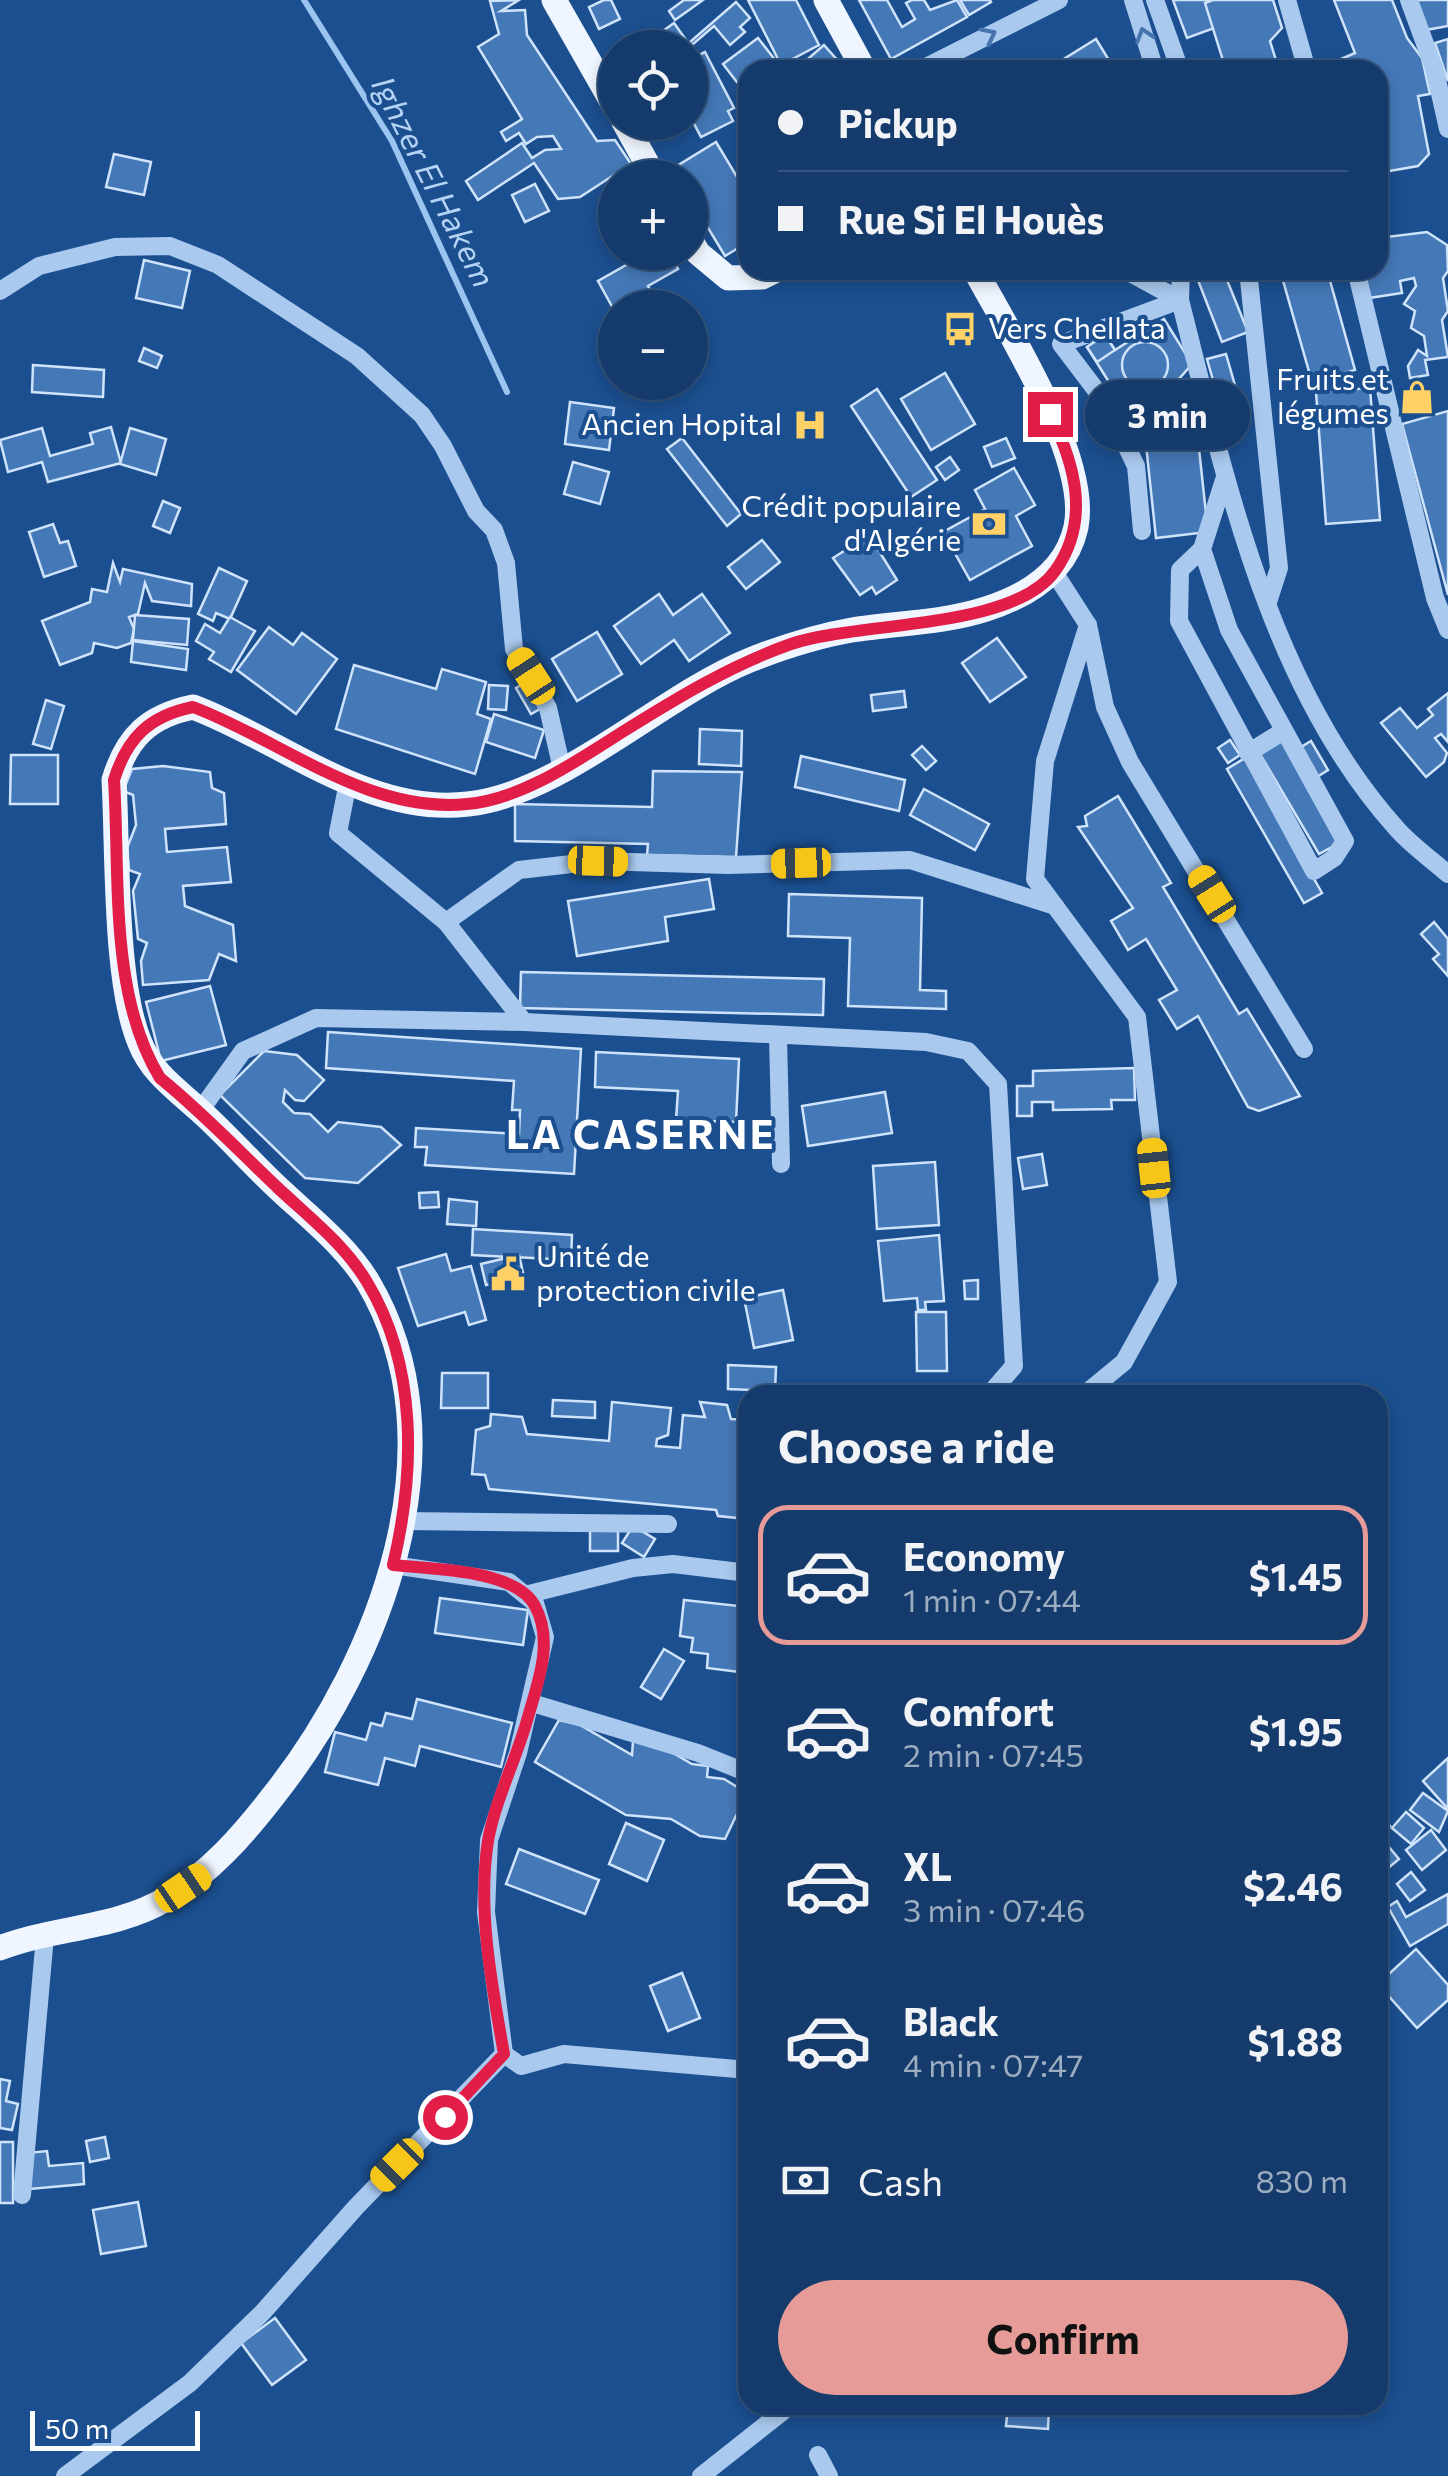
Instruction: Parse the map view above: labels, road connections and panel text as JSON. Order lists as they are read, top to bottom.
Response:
{
  "districts": ["LA CASERNE"],
  "water": ["Ighzer El Hakem"],
  "places": {
    "bus stop": ["Vers Chellata"],
    "shop": ["Fruits et légumes"],
    "hospital": ["Ancien Hopital"],
    "bank": ["Crédit populaire d'Algérie"],
    "public building": ["Unité de protection civile"]
  },
  "scale_bar": "50 m",
  "page": {
    "map_buttons": ["+", "−"],
    "banner": ["Pickup", "Rue Si El Houès"],
    "bubble": "3 min",
    "heading": "Choose a ride",
    "list": [
      {
        "name": "Economy",
        "note": "1 min · 07:44",
        "value": "$1.45"
      },
      {
        "name": "Comfort",
        "note": "2 min · 07:45",
        "value": "$1.95"
      },
      {
        "name": "XL",
        "note": "3 min · 07:46",
        "value": "$2.46"
      },
      {
        "name": "Black",
        "note": "4 min · 07:47",
        "value": "$1.88"
      }
    ],
    "pay": ["Cash", "830 m"],
    "buttons": "Confirm",
    "scale": "50 m"
  }
}
